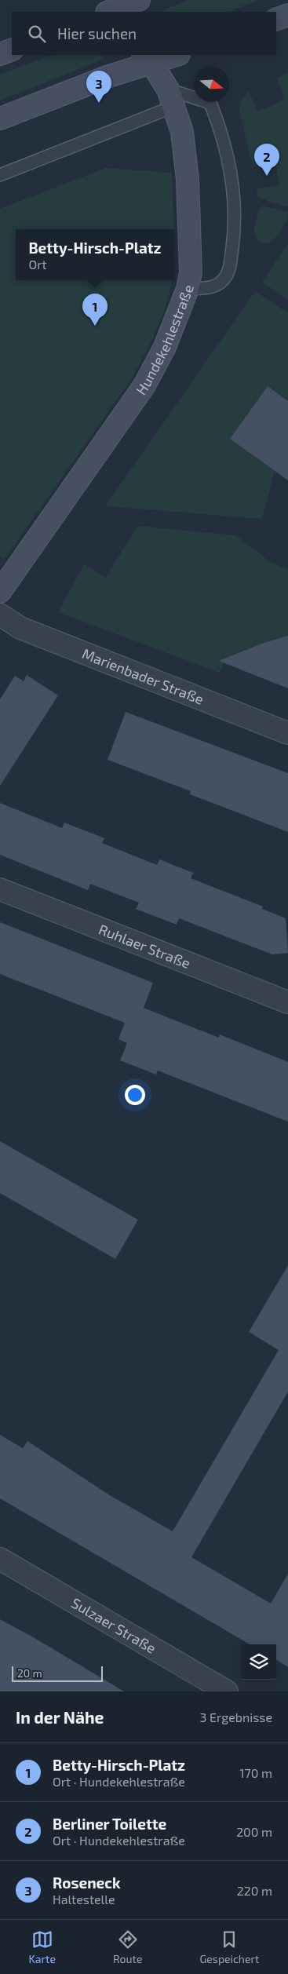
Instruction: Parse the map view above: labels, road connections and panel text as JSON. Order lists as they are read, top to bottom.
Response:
{
  "streets": {
    "main road": ["Hundekehlestraße"],
    "street": ["Marienbader Straße", "Ruhlaer Straße", "Sulzaer Straße"]
  },
  "scale_bar": "20 m",
  "north": "right",
  "page": {
    "search": "Hier suchen",
    "pins": ["3", "2", "1"],
    "popup": ["Betty-Hirsch-Platz", "Ort"],
    "scale": "20 m",
    "heading": ["In der Nähe", "3 Ergebnisse"],
    "list": [
      {
        "mark": "1",
        "name": "Betty-Hirsch-Platz",
        "note": "Ort · Hundekehlestraße",
        "value": "170 m"
      },
      {
        "mark": "2",
        "name": "Berliner Toilette",
        "note": "Ort · Hundekehlestraße",
        "value": "200 m"
      },
      {
        "mark": "3",
        "name": "Roseneck",
        "note": "Haltestelle",
        "value": "220 m"
      }
    ],
    "nav": ["Karte", "Route", "Gespeichert"]
  }
}
